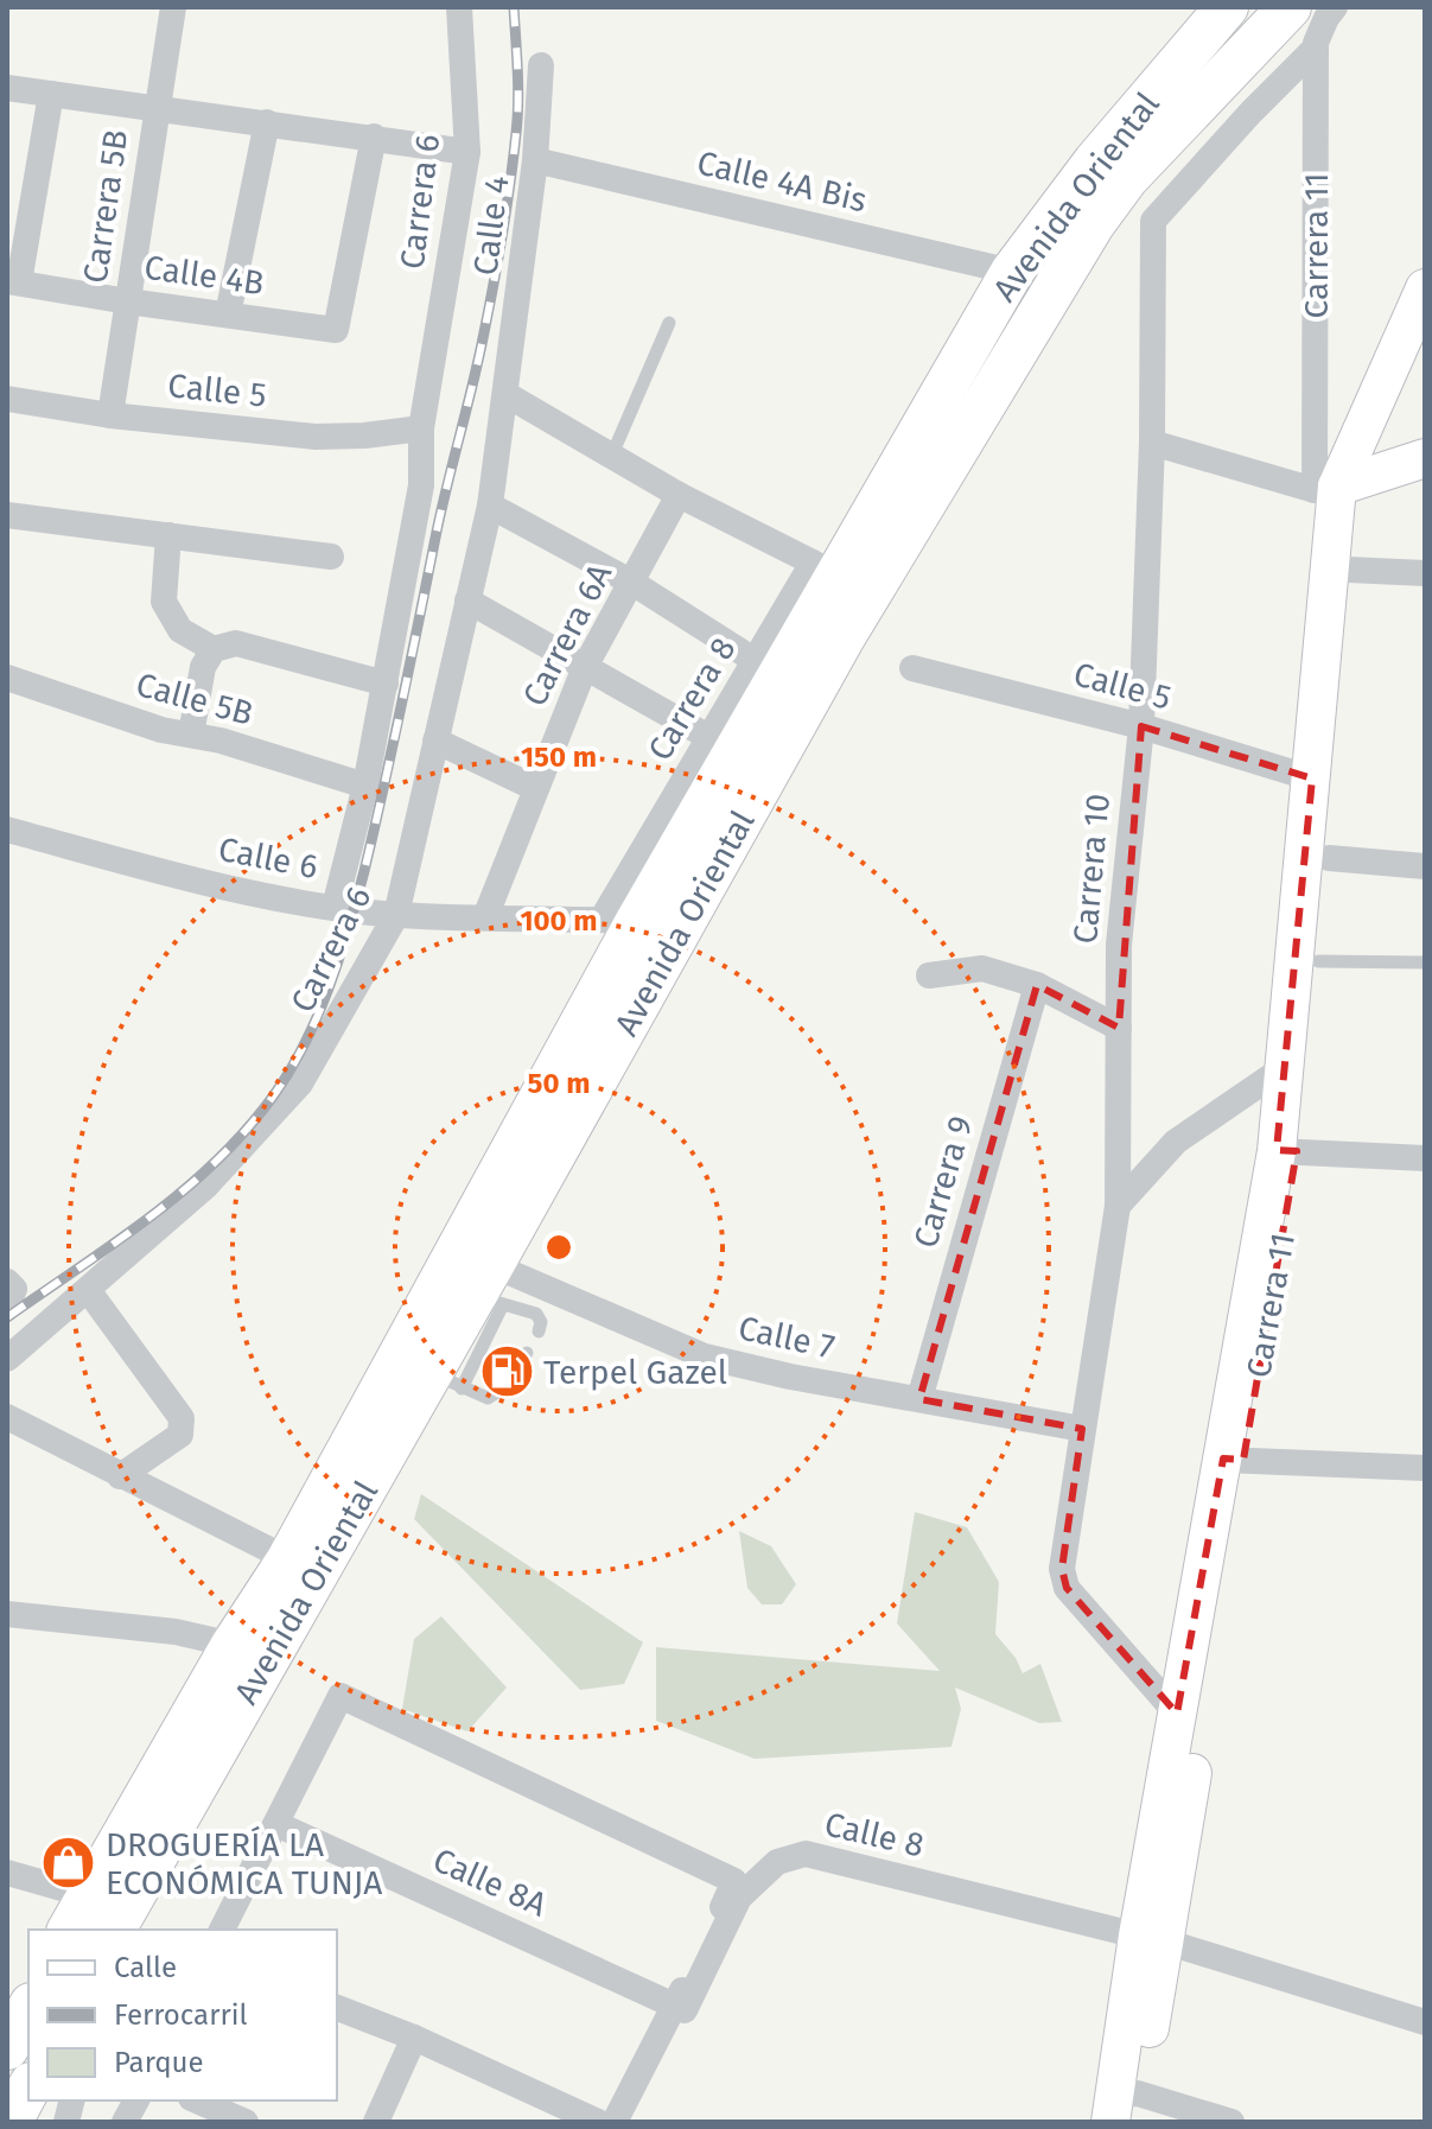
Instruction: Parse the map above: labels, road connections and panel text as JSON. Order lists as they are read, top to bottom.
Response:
{
  "streets": {
    "main road": ["Avenida Oriental", "Carrera 11"],
    "street": [
      "Calle 4A Bis",
      "Carrera 6",
      "Carrera 5B",
      "Calle 4",
      "Calle 4B",
      "Calle 5",
      "Carrera 6A",
      "Calle 5B",
      "Carrera 8",
      "Calle 6",
      "Carrera 10",
      "Carrera 9",
      "Calle 7",
      "Calle 8",
      "Calle 8A"
    ]
  },
  "crossings": [
    ["Calle 4A Bis", "Avenida Oriental"],
    ["Calle 4A Bis", "Calle 4"],
    ["Avenida Oriental", "Carrera 8"],
    ["Avenida Oriental", "Calle 6"],
    ["Avenida Oriental", "Calle 7"],
    ["Carrera 6", "Calle 4"],
    ["Carrera 6", "Calle 5"],
    ["Carrera 6", "Calle 5B"],
    ["Carrera 6", "Calle 6"],
    ["Carrera 5B", "Calle 4B"],
    ["Carrera 5B", "Calle 5"],
    ["Carrera 11", "Calle 5"],
    ["Carrera 11", "Carrera 10"],
    ["Carrera 11", "Calle 8"],
    ["Calle 5", "Carrera 10"],
    ["Carrera 6A", "Calle 6"],
    ["Carrera 8", "Calle 6"],
    ["Carrera 10", "Calle 7"],
    ["Carrera 9", "Calle 7"],
    ["Calle 8", "Calle 8A"]
  ],
  "places": {
    "fuel station": ["Terpel Gazel"],
    "shop": ["DROGUERÍA LA ECONÓMICA TUNJA"]
  },
  "legend": ["Calle", "Ferrocarril", "Parque"],
  "rings": ["150 m", "100 m", "50 m"]
}
